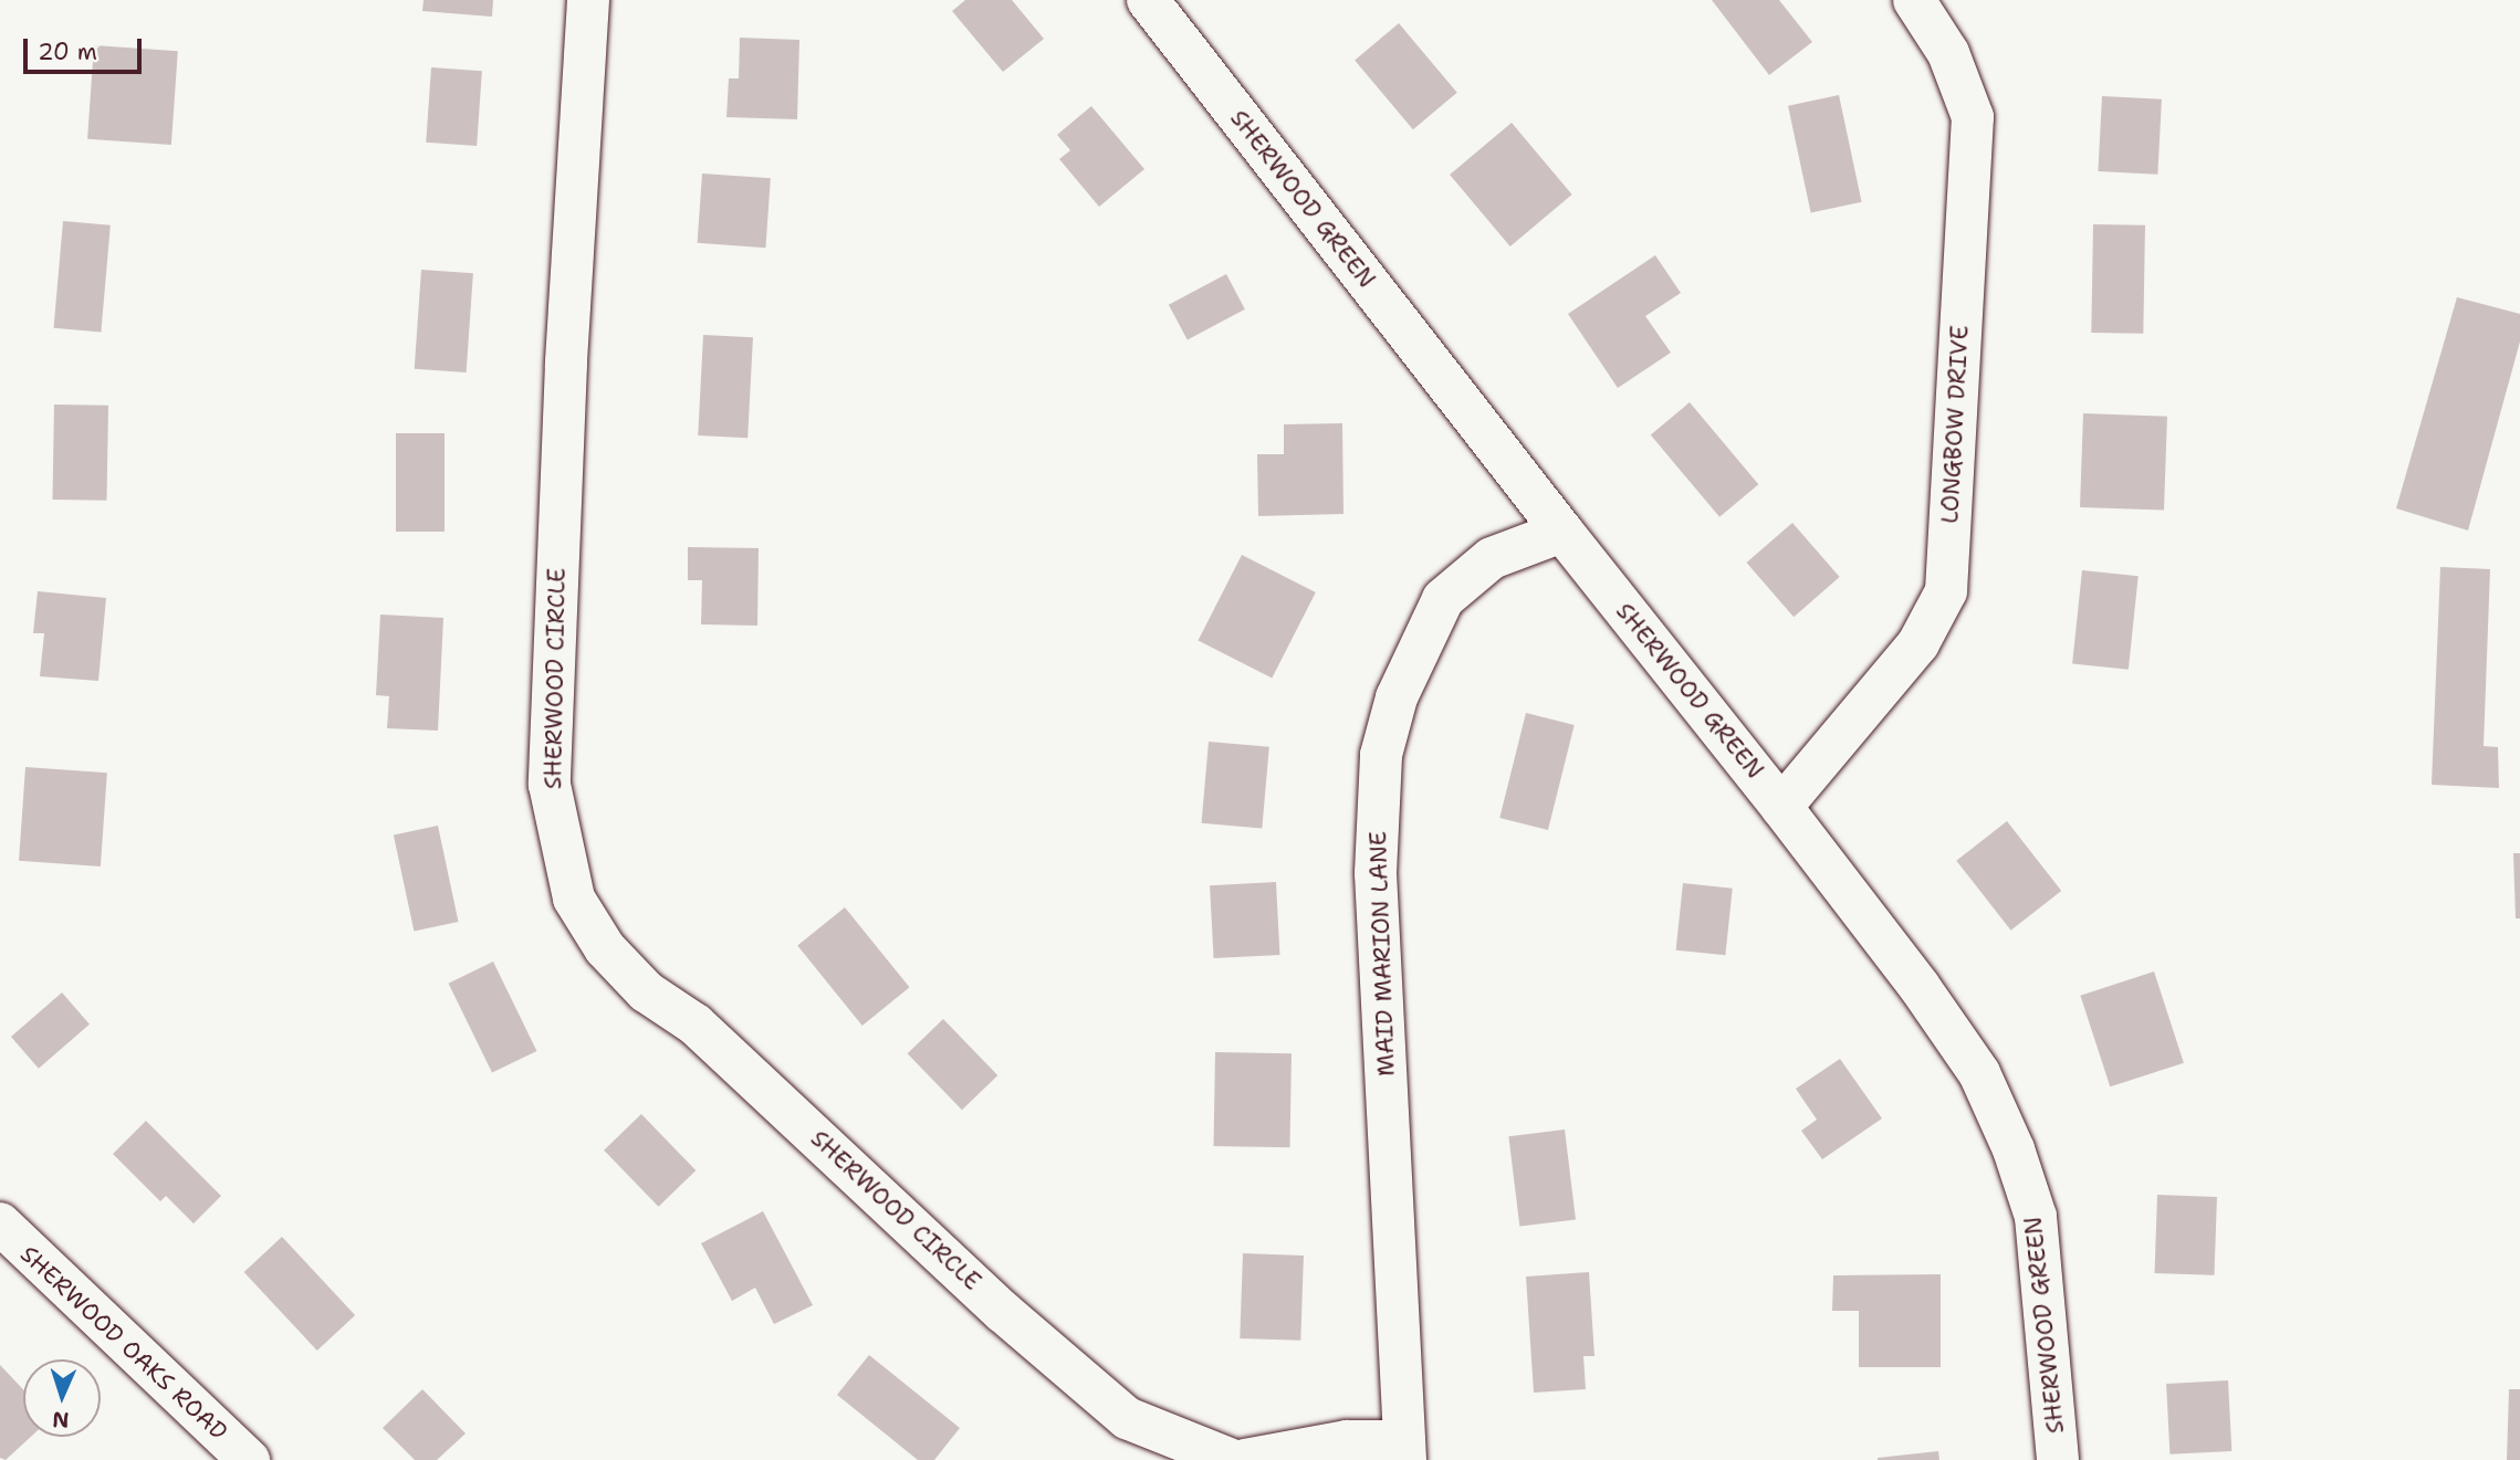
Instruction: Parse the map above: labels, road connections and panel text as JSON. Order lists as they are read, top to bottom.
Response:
{
  "streets": {
    "street": [
      "SHERWOOD GREEN",
      "LONGBOW DRIVE",
      "SHERWOOD CIRCLE",
      "MAID MARION LANE",
      "SHERWOOD OAKS ROAD"
    ]
  },
  "crossings": [
    ["SHERWOOD GREEN", "LONGBOW DRIVE"],
    ["SHERWOOD GREEN", "MAID MARION LANE"]
  ],
  "scale_bar": "20 m",
  "north": "bottom"
}
